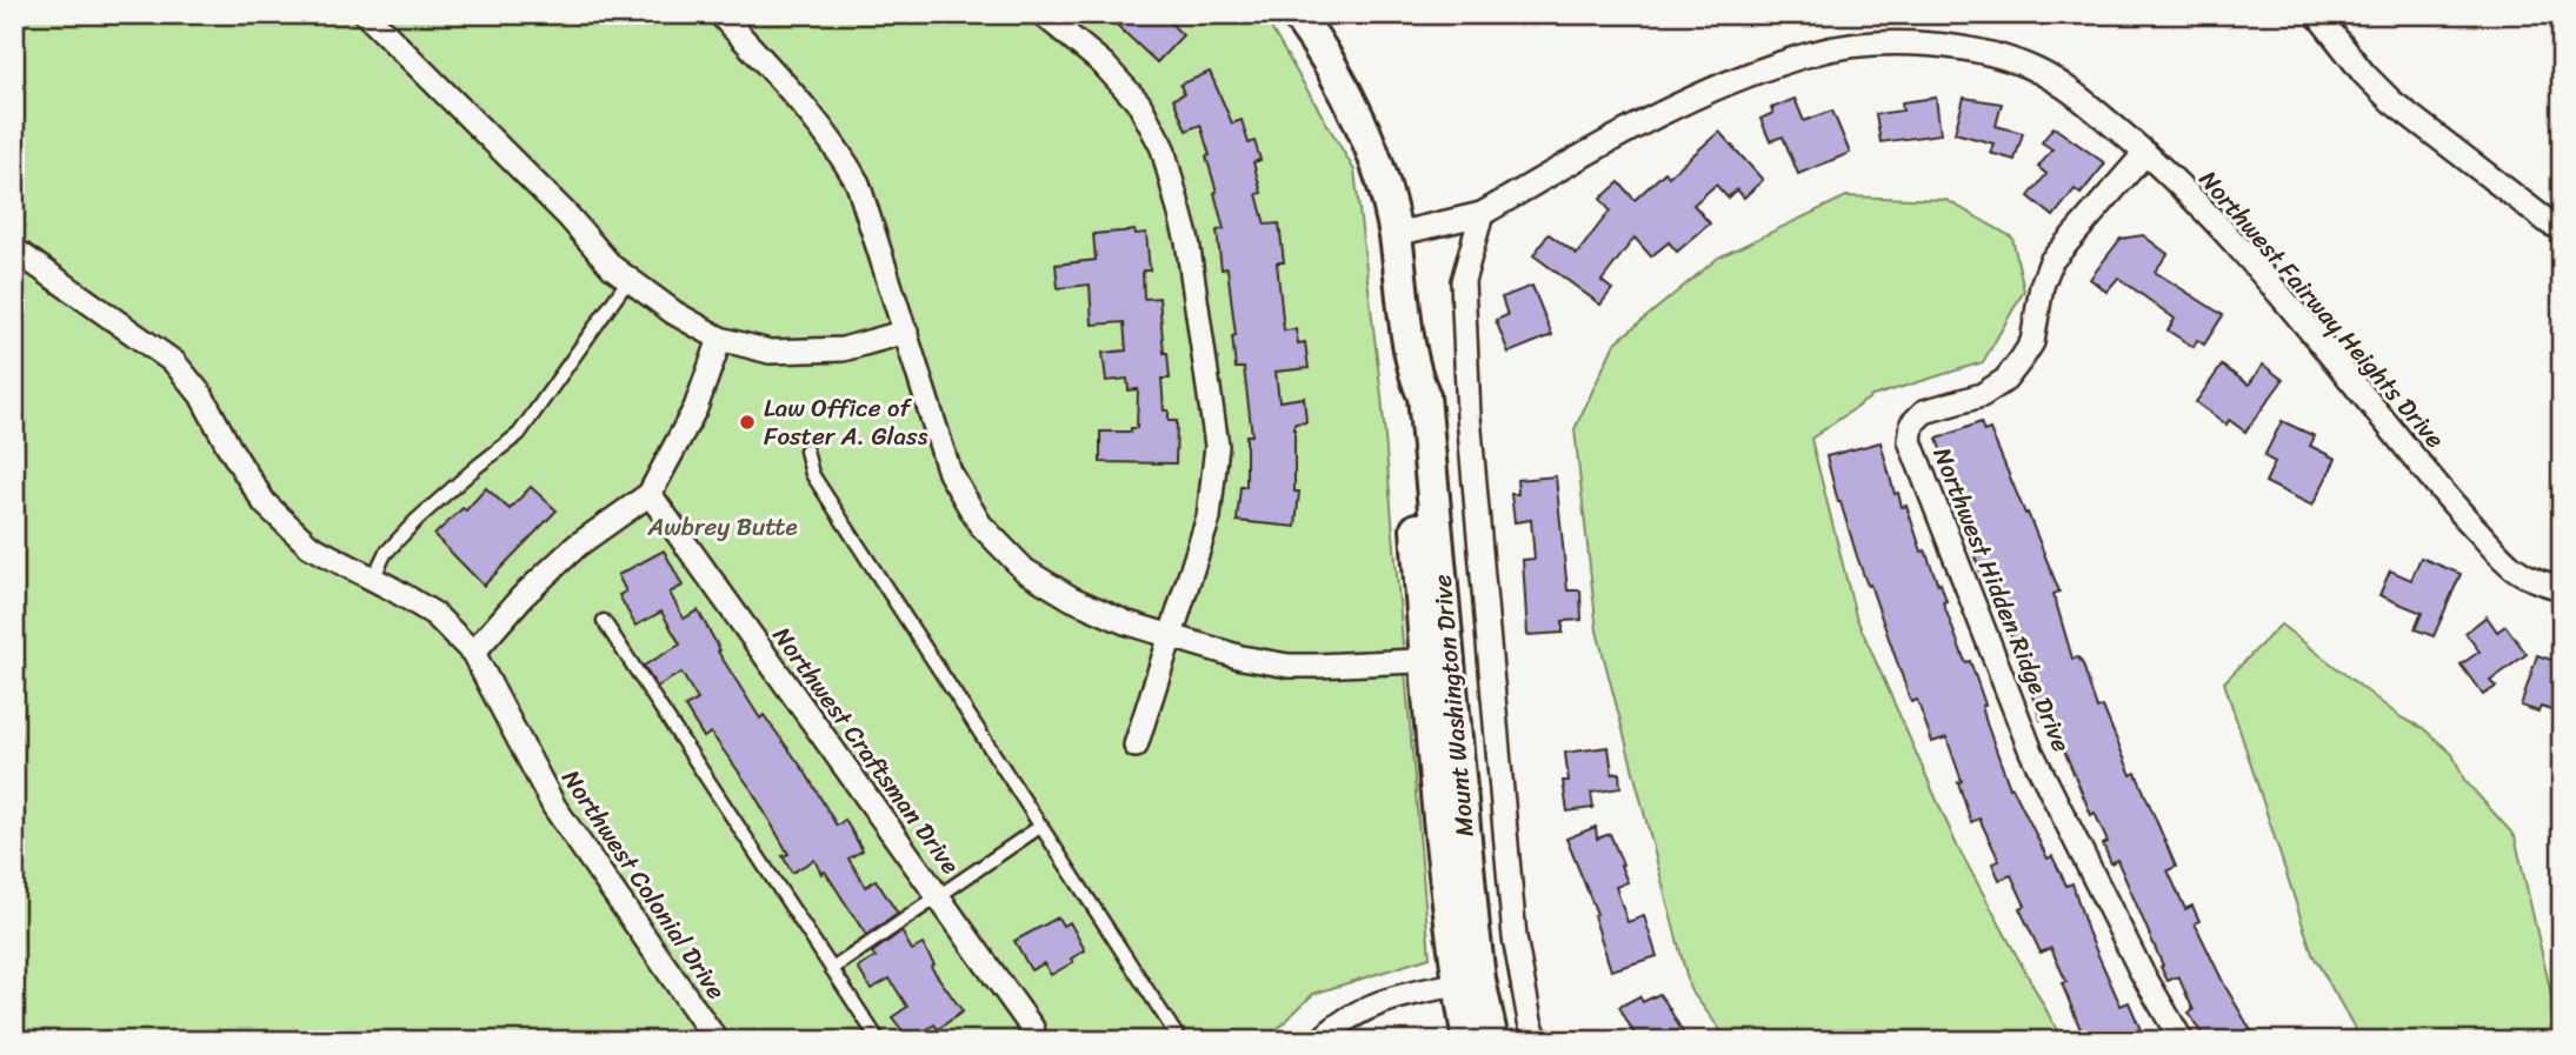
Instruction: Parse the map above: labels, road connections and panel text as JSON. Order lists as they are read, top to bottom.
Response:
{
  "streets": {
    "main road": ["Mount Washington Drive"],
    "street": [
      "Northwest Fairway Heights Drive",
      "Northwest Hidden Ridge Drive",
      "Northwest Craftsman Drive",
      "Northwest Colonial Drive"
    ]
  },
  "crossings": [
    ["Northwest Fairway Heights Drive", "Northwest Hidden Ridge Drive"],
    ["Northwest Fairway Heights Drive", "Mount Washington Drive"]
  ],
  "parks": ["Awbrey Butte"],
  "places": ["Law Office of Foster A. Glass"]
}
